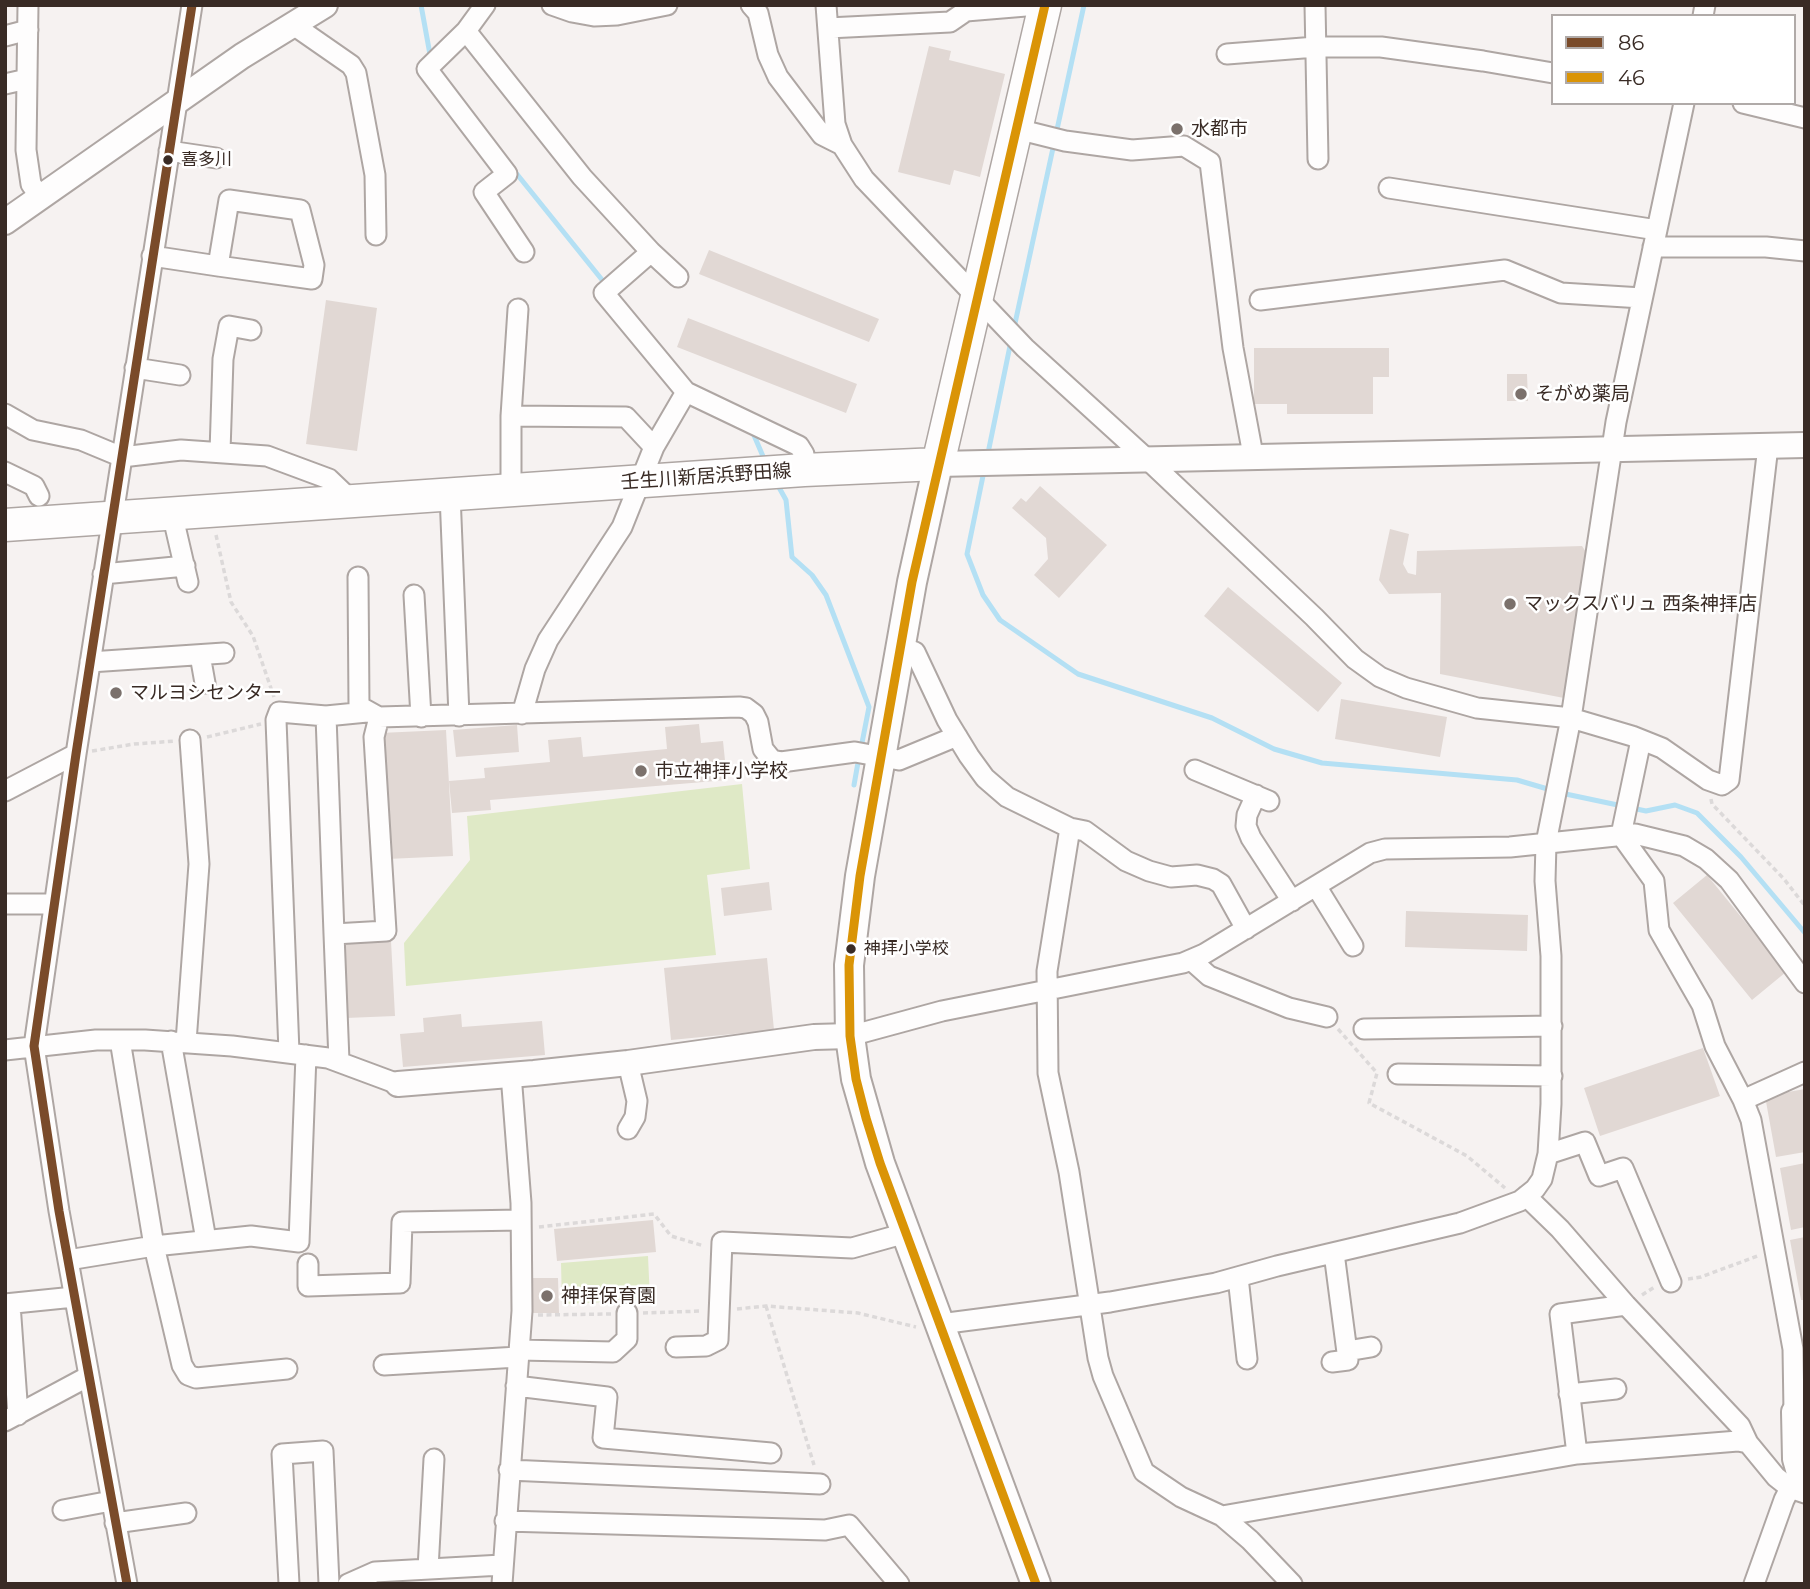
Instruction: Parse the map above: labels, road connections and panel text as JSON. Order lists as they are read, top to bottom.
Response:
{
  "streets": {
    "main road": ["壬生川新居浜野田線"]
  },
  "places": [
    "水都市",
    "喜多川",
    "そがめ薬局",
    "マックスバリュ 西条神拝店",
    "マルヨシセンター",
    "市立神拝小学校",
    "神拝小学校",
    "神拝保育園"
  ],
  "lines": ["transit line 86", "transit line 46"],
  "legend": ["86", "46"]
}
